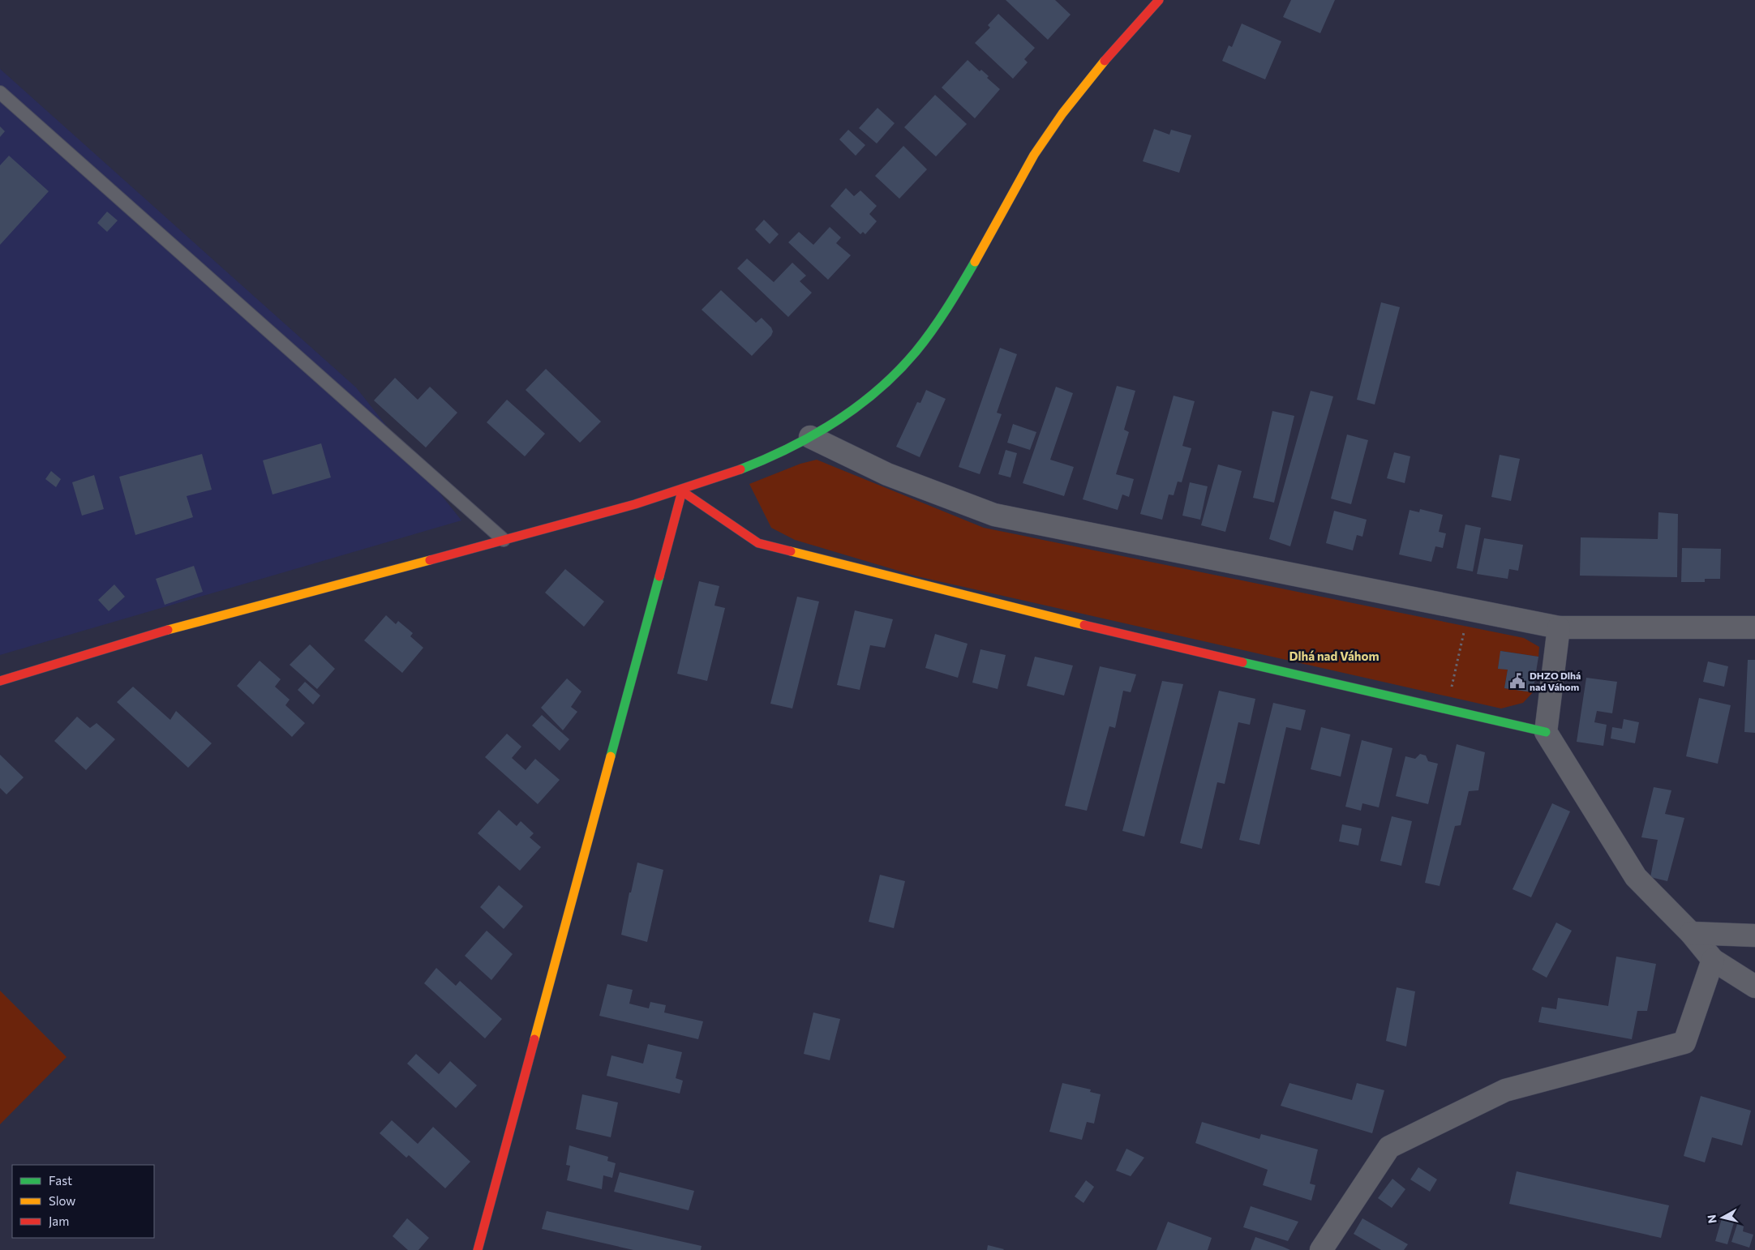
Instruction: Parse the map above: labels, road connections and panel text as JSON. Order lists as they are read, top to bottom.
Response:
{
  "districts": ["Dlhá nad Váhom"],
  "places": {
    "public building": ["DHZO Dlhá nad Váhom"]
  },
  "legend": ["Fast", "Slow", "Jam"],
  "north": "left"
}
